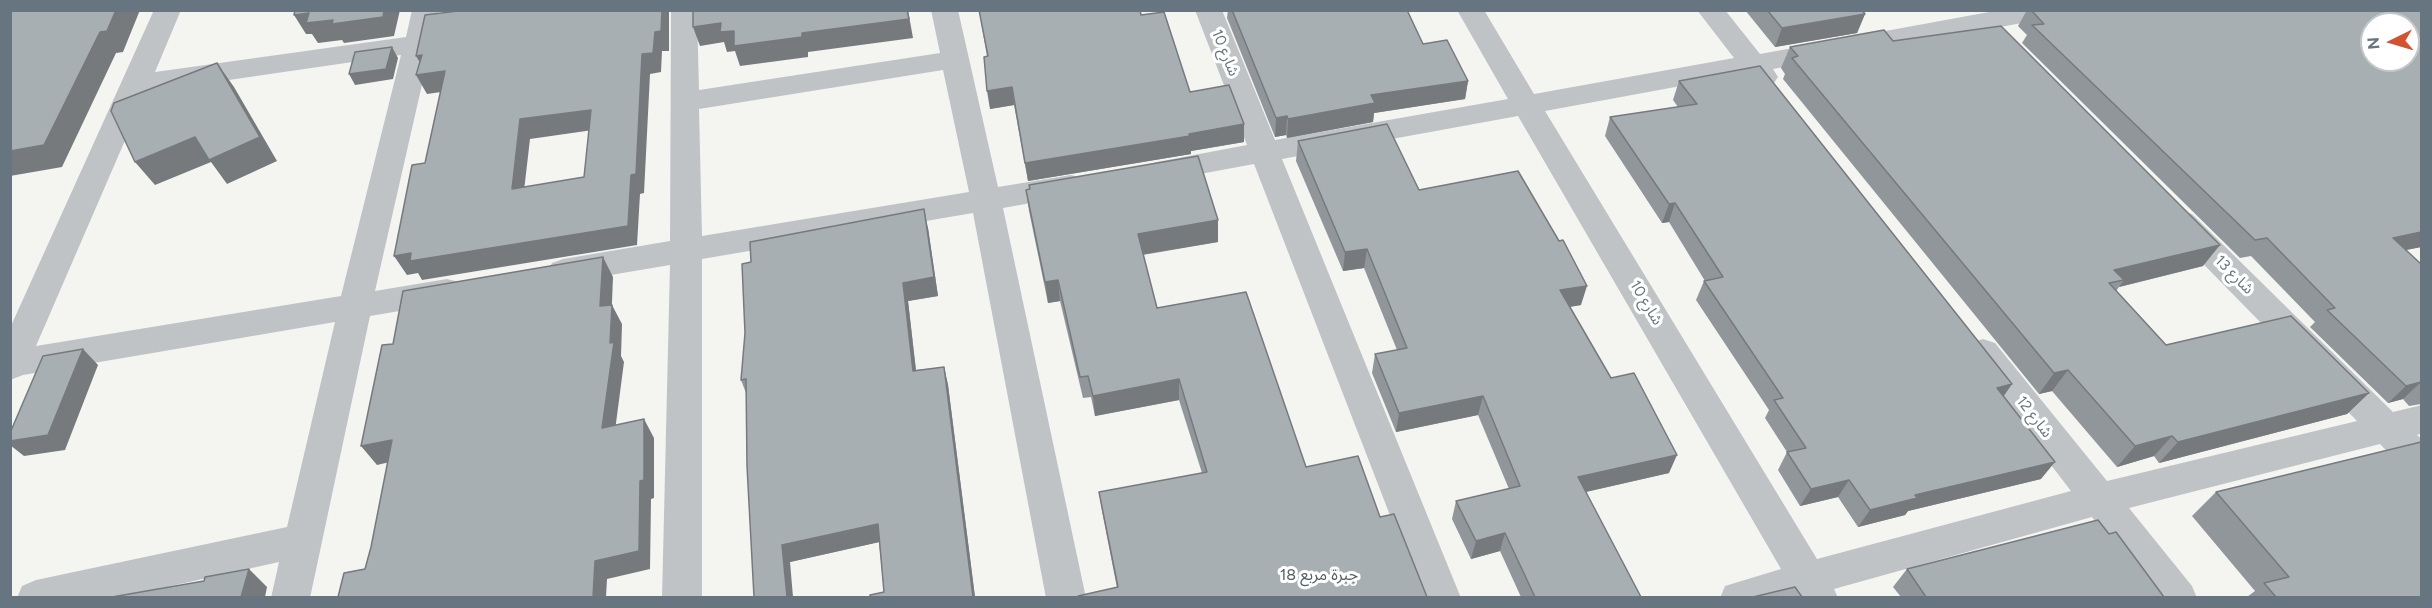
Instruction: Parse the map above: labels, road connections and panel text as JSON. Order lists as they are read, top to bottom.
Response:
{
  "streets": {
    "street": ["شارع 10", "شارع 13", "شارع 12"]
  },
  "districts": ["جبرة مربع 18"],
  "north": "left"
}
